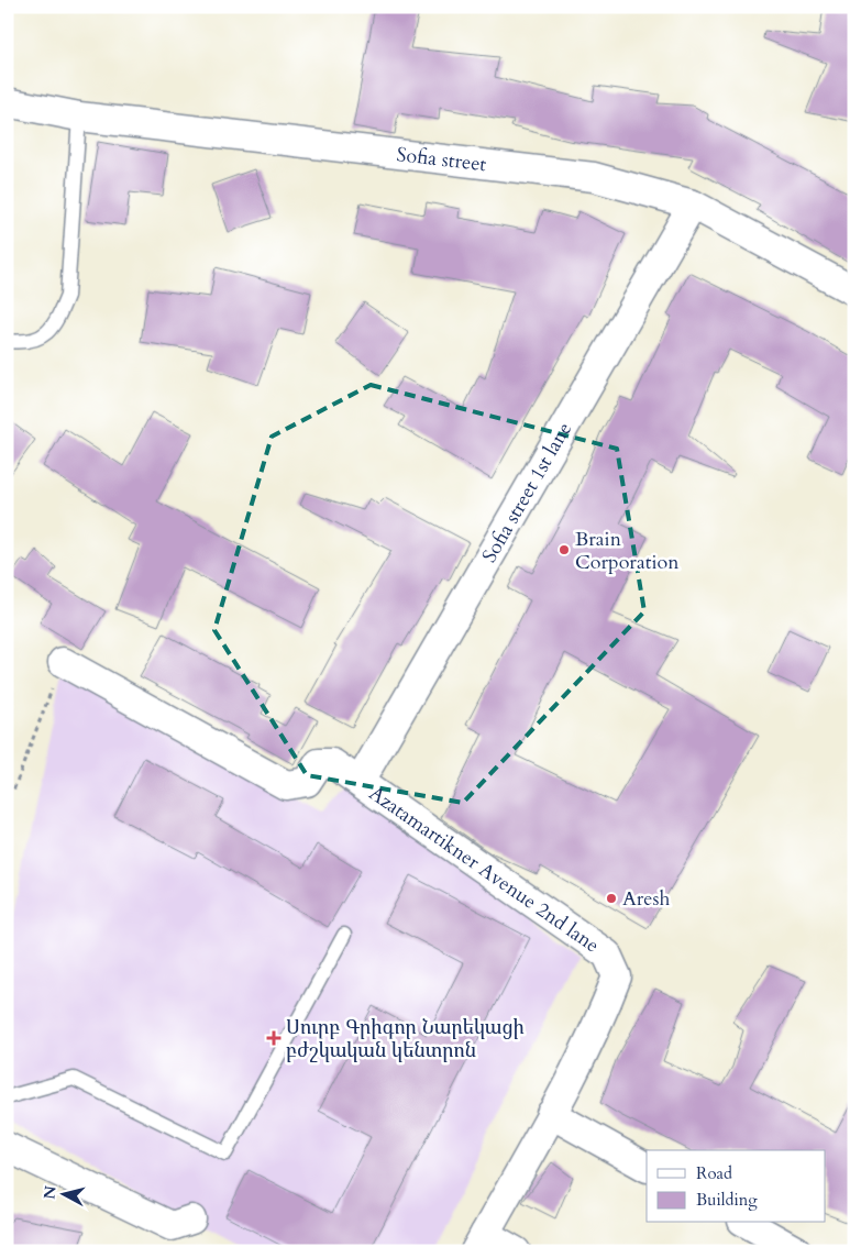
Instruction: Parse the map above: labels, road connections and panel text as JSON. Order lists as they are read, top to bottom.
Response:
{
  "streets": {
    "street": ["Sofia street", "Sofia street 1st lane", "Azatamartikner Avenue 2nd lane"]
  },
  "crossings": [
    ["Sofia street", "Sofia street 1st lane"],
    ["Sofia street 1st lane", "Azatamartikner Avenue 2nd lane"]
  ],
  "places": {
    "other": ["Brain Corporation", "Aresh"],
    "health": ["Սուրբ Գրիգոր Նարեկացի բժշկական կենտրոն"]
  },
  "legend": ["Road", "Building"],
  "north": "left"
}
